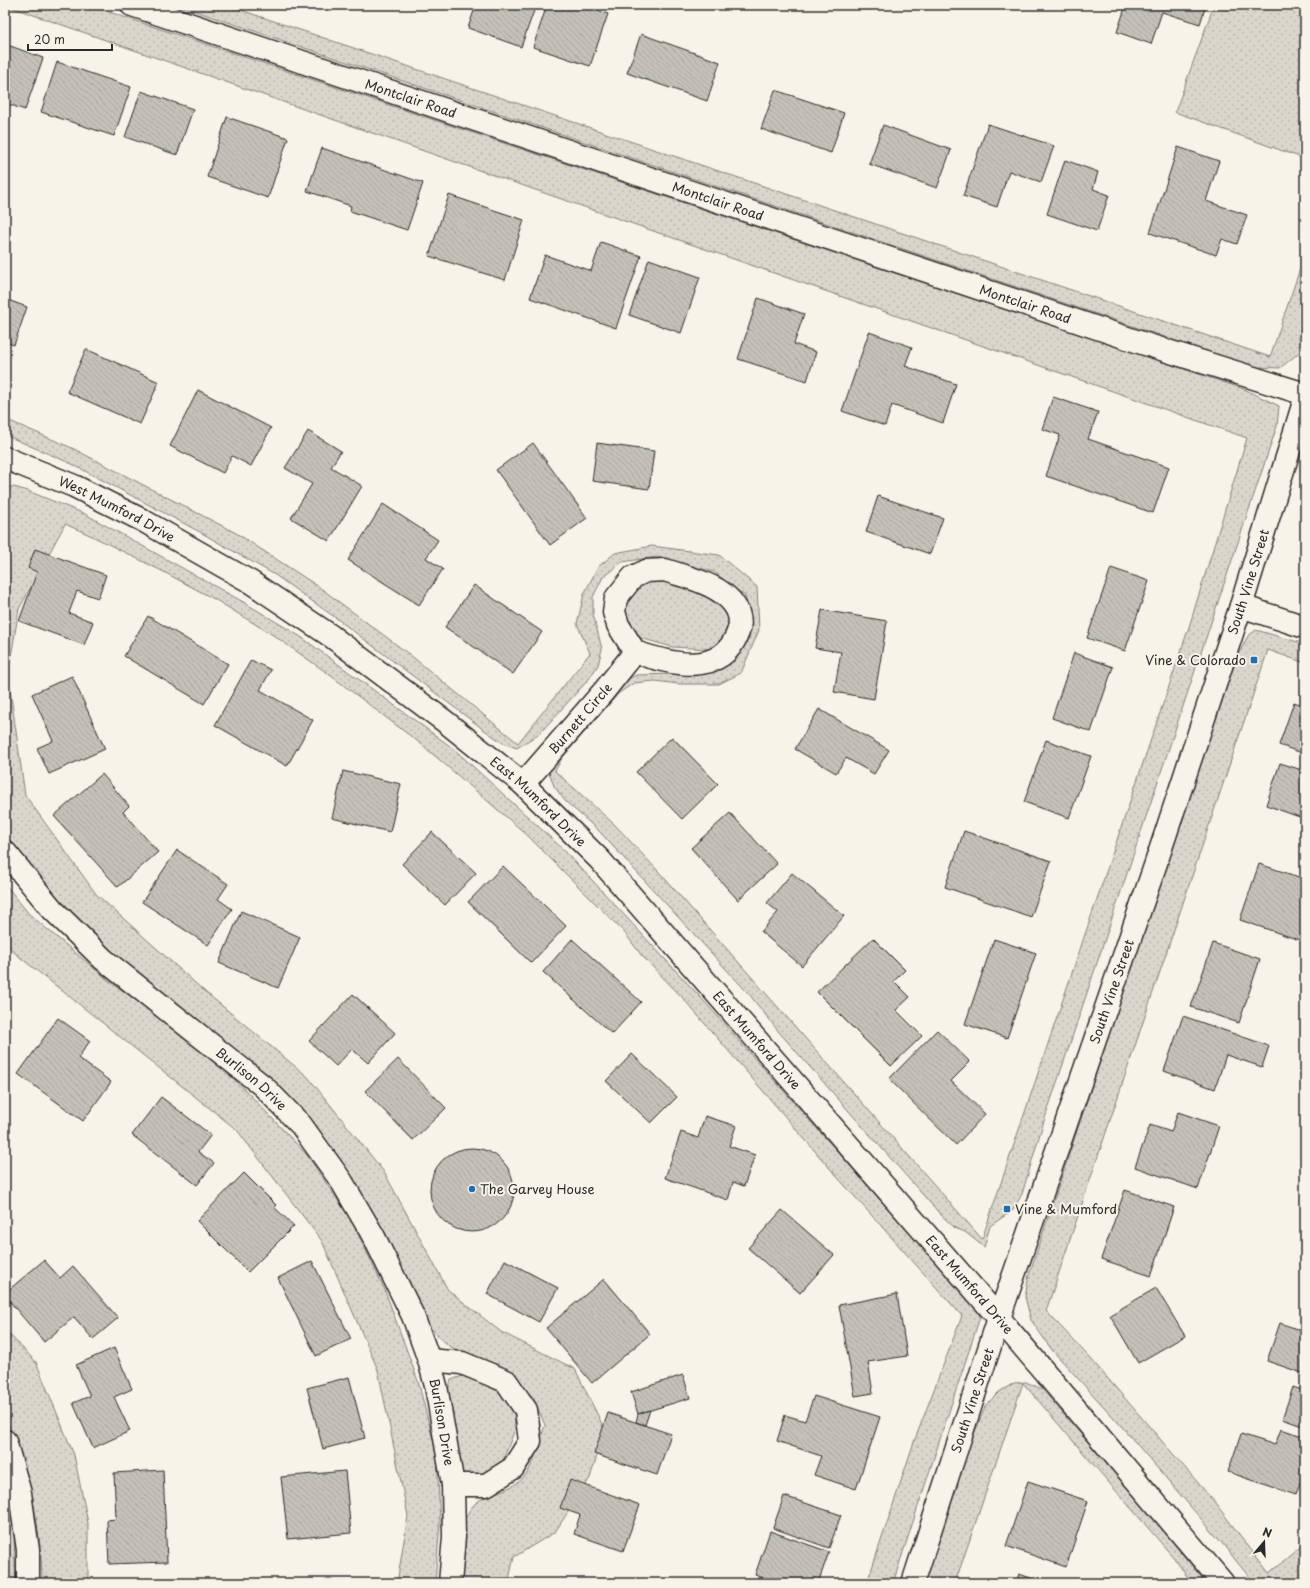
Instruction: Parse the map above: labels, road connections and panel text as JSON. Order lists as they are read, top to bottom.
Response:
{
  "streets": {
    "street": [
      "Montclair Road",
      "West Mumford Drive",
      "South Vine Street",
      "Burnett Circle",
      "East Mumford Drive",
      "Burlison Drive"
    ]
  },
  "crossings": [
    ["West Mumford Drive", "East Mumford Drive"],
    ["South Vine Street", "East Mumford Drive"],
    ["Burnett Circle", "East Mumford Drive"]
  ],
  "places": {
    "transit": ["Vine & Colorado", "Vine & Mumford"],
    "other": ["The Garvey House"]
  },
  "scale_bar": "20 m",
  "north": "top"
}
